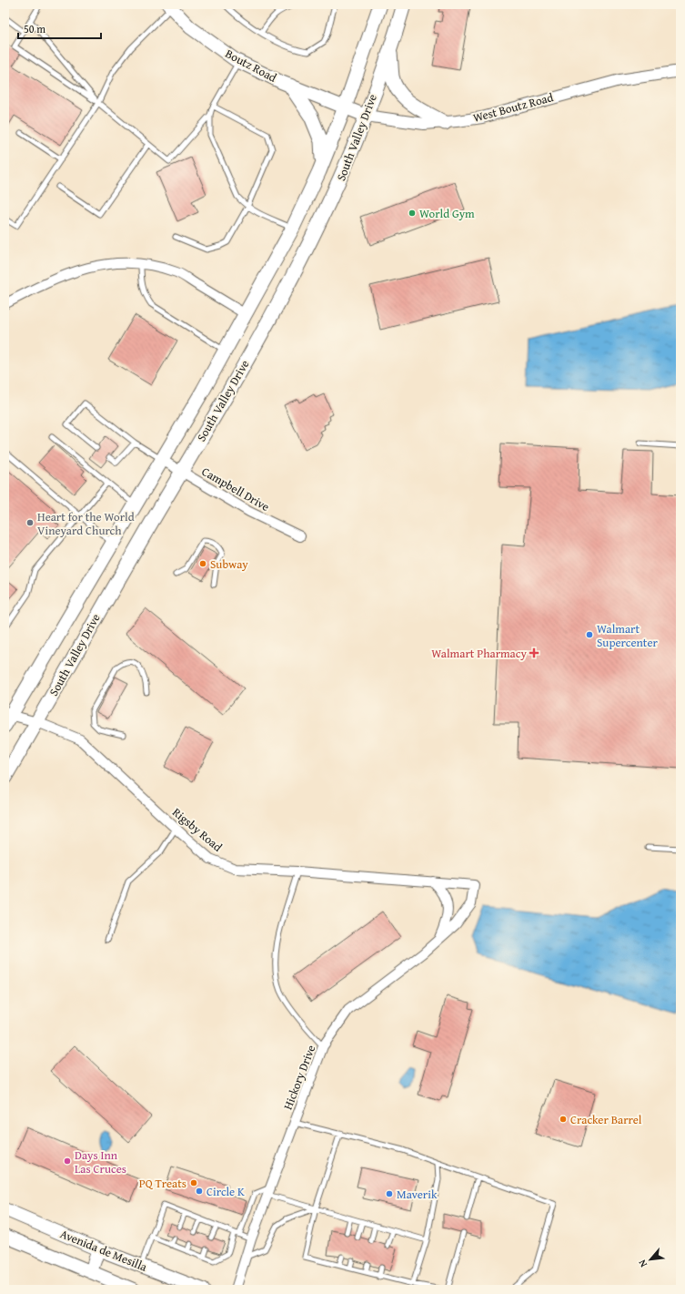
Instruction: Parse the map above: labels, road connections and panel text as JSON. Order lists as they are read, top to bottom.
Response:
{
  "streets": {
    "main road": [
      "Boutz Road",
      "West Boutz Road",
      "South Valley Drive",
      "Avenida de Mesilla"
    ],
    "street": ["Campbell Drive", "Rigsby Road", "Hickory Drive"]
  },
  "crossings": [
    ["Boutz Road", "West Boutz Road"],
    ["Boutz Road", "South Valley Drive"],
    ["West Boutz Road", "South Valley Drive"],
    ["South Valley Drive", "Campbell Drive"],
    ["South Valley Drive", "Rigsby Road"],
    ["Rigsby Road", "Hickory Drive"]
  ],
  "places": {
    "other": [
      "World Gym",
      "Heart for the World Vineyard Church",
      "Subway",
      "Walmart Supercenter",
      "Cracker Barrel",
      "Days Inn Las Cruces",
      "PQ Treats",
      "Circle K",
      "Maverik"
    ],
    "health": ["Walmart Pharmacy"]
  },
  "scale_bar": "50 m",
  "north": "bottom left"
}
